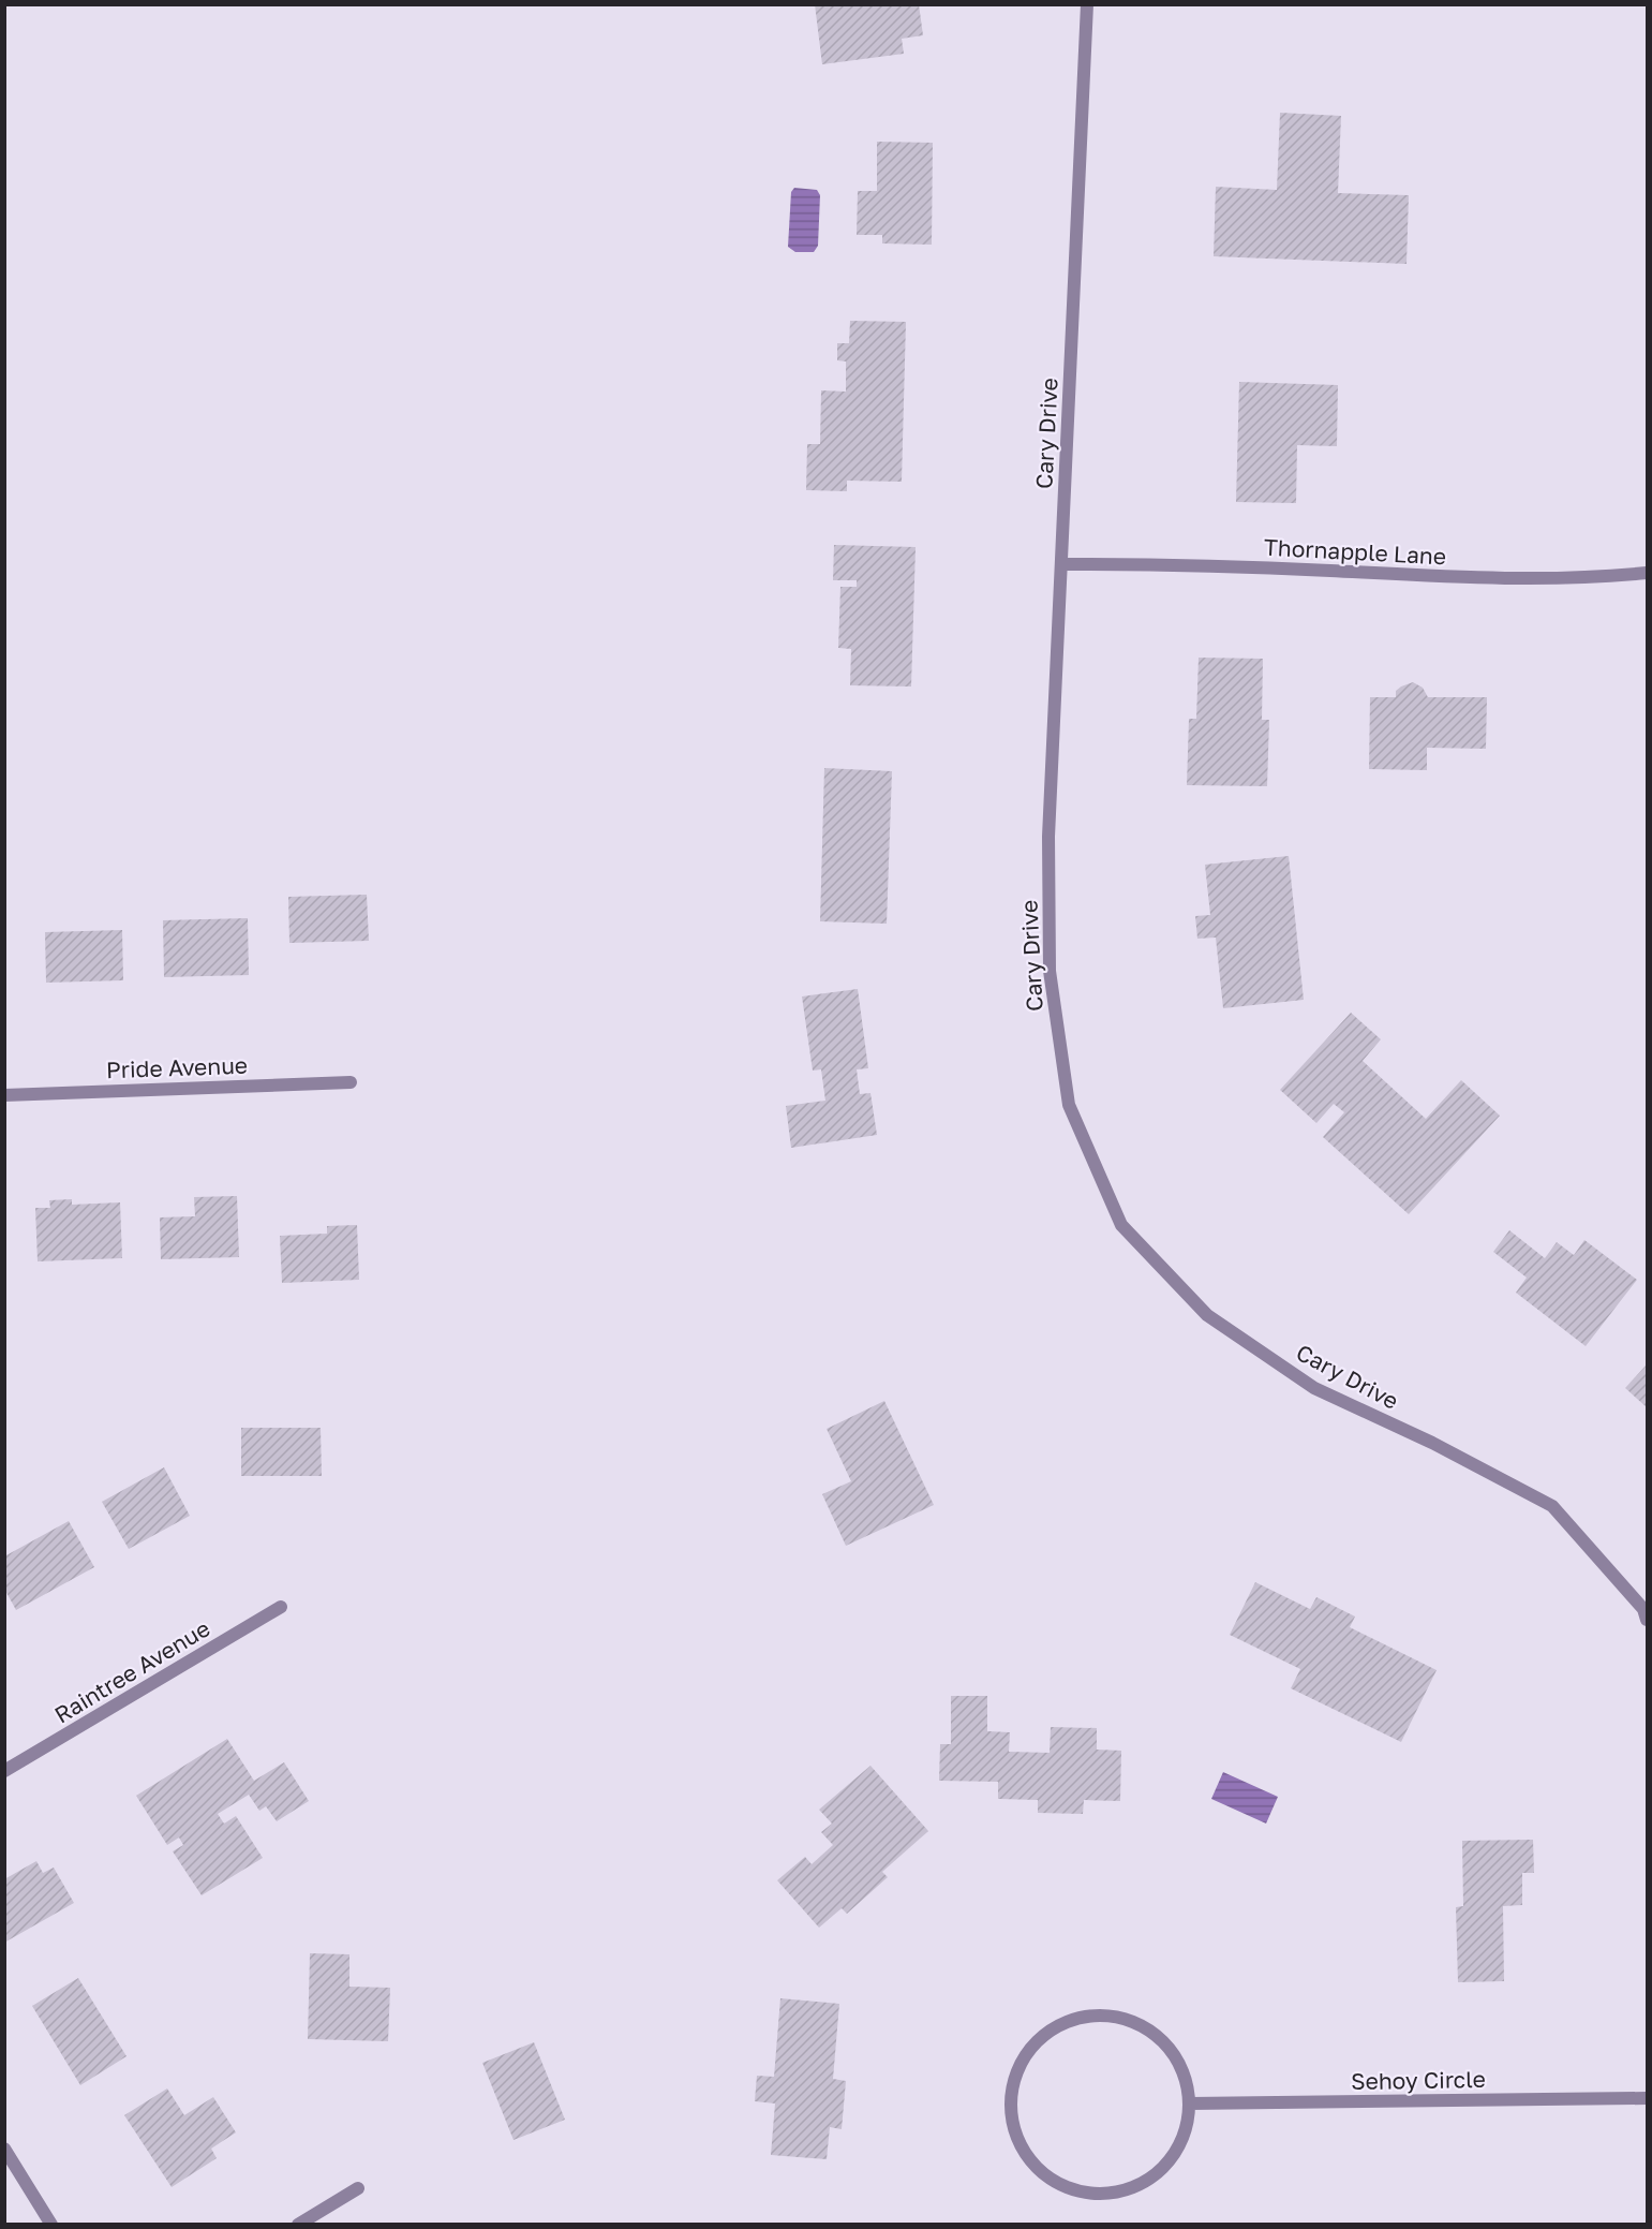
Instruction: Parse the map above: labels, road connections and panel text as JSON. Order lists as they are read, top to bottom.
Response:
{
  "streets": {
    "street": [
      "Cary Drive",
      "Thornapple Lane",
      "Pride Avenue",
      "Raintree Avenue",
      "Sehoy Circle"
    ]
  },
  "crossings": [
    ["Cary Drive", "Thornapple Lane"]
  ]
}
